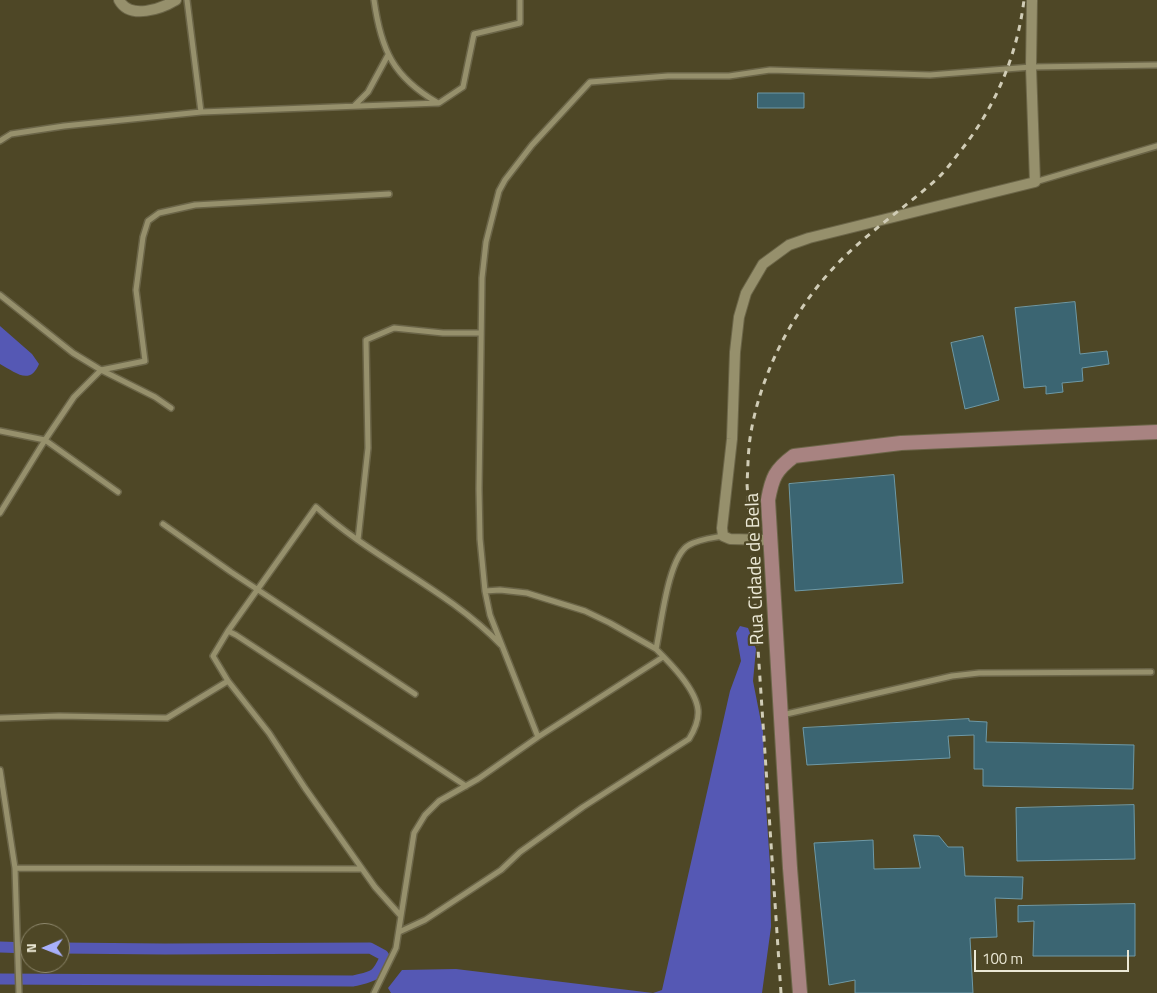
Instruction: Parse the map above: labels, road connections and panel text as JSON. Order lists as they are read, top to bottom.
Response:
{
  "streets": {
    "street": ["Rua Cidade de Bela"]
  },
  "scale_bar": "100 m",
  "north": "left"
}
